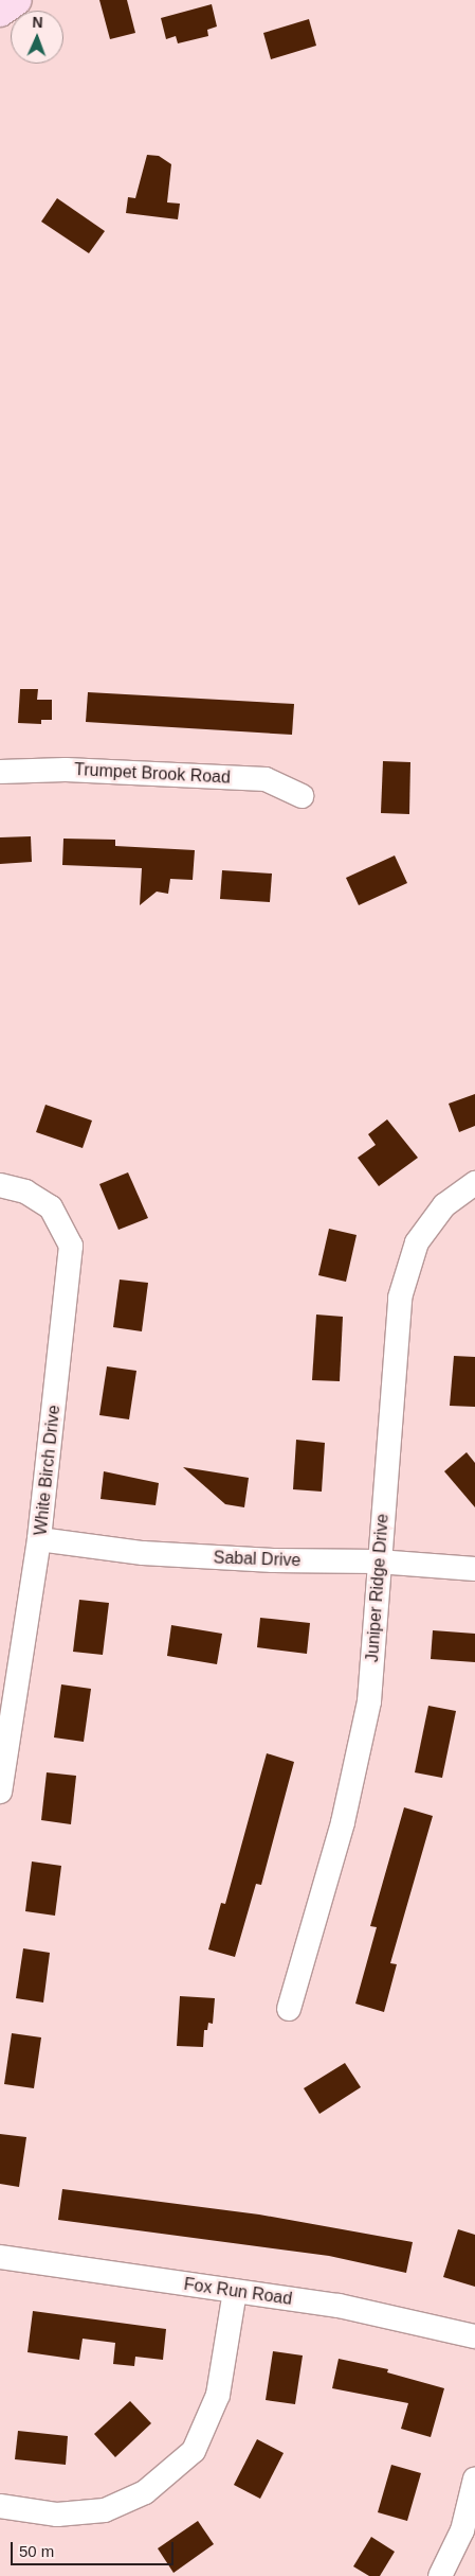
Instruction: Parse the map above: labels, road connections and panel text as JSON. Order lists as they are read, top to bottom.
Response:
{
  "streets": {
    "street": [
      "Trumpet Brook Road",
      "White Birch Drive",
      "Sabal Drive",
      "Juniper Ridge Drive",
      "Fox Run Road"
    ]
  },
  "crossings": [
    ["White Birch Drive", "Sabal Drive"],
    ["Sabal Drive", "Juniper Ridge Drive"]
  ],
  "scale_bar": "50 m",
  "north": "top"
}
